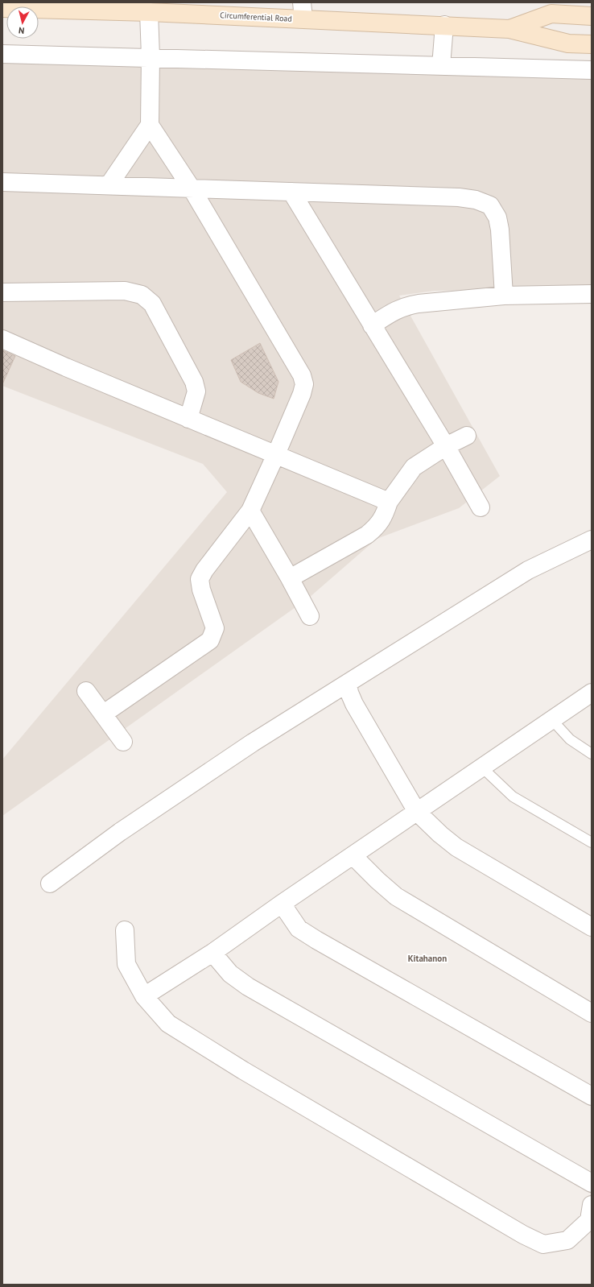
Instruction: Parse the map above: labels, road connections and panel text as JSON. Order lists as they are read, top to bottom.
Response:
{
  "streets": {
    "main road": ["Circumferential Road"]
  },
  "districts": ["Kitahanon"],
  "north": "bottom"
}
